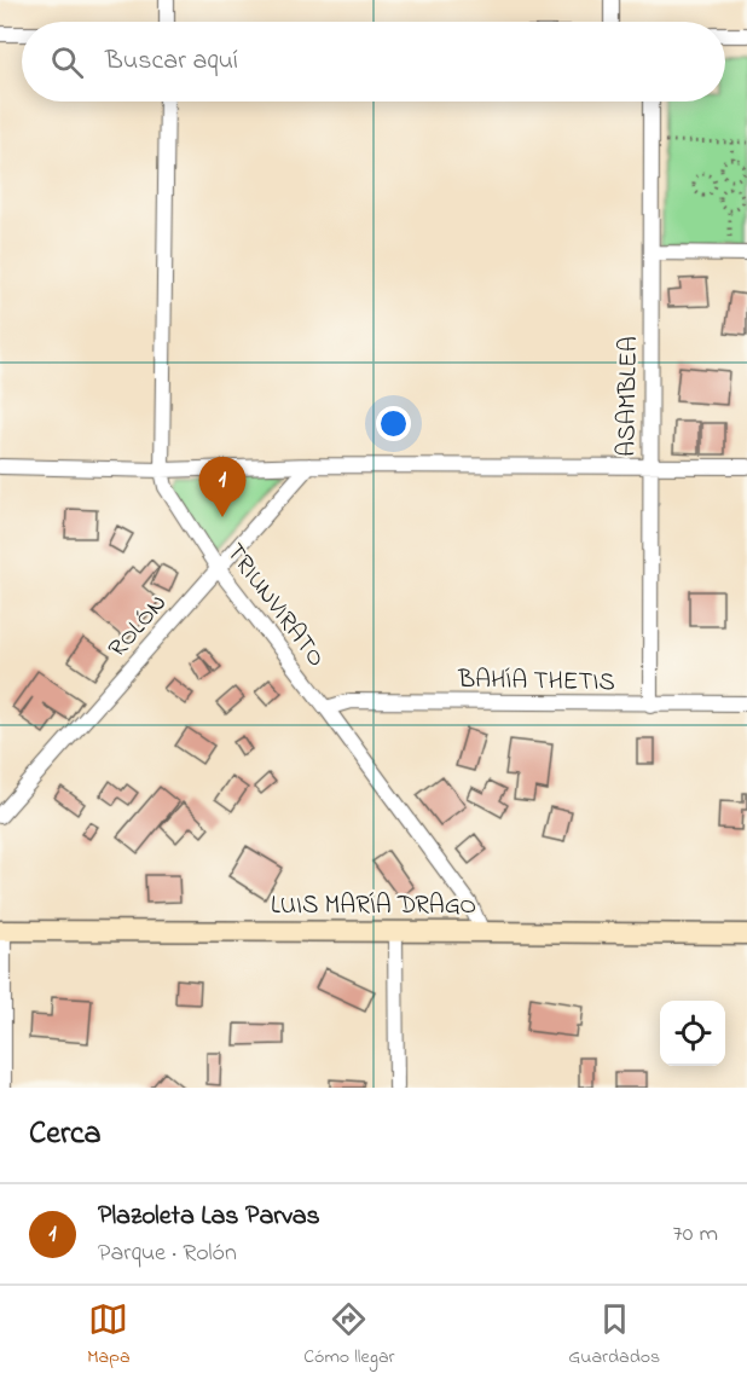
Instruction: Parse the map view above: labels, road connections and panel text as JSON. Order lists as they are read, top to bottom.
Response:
{
  "streets": {
    "main road": ["LUIS MARÍA DRAGO"],
    "street": [
      "ASAMBLEA",
      "TRIUNVIRATO",
      "ROLÓN",
      "BAHÍA THETIS"
    ]
  },
  "crossings": [
    ["ASAMBLEA", "BAHÍA THETIS"],
    ["TRIUNVIRATO", "ROLÓN"],
    ["TRIUNVIRATO", "BAHÍA THETIS"],
    ["TRIUNVIRATO", "LUIS MARÍA DRAGO"]
  ],
  "page": {
    "search": "Buscar aquí",
    "pins": "1",
    "heading": "Cerca",
    "list": [
      {
        "mark": "1",
        "name": "Plazoleta Las Parvas",
        "note": "Parque · Rolón",
        "value": "70 m"
      }
    ],
    "nav": ["Mapa", "Cómo llegar", "Guardados"]
  }
}
